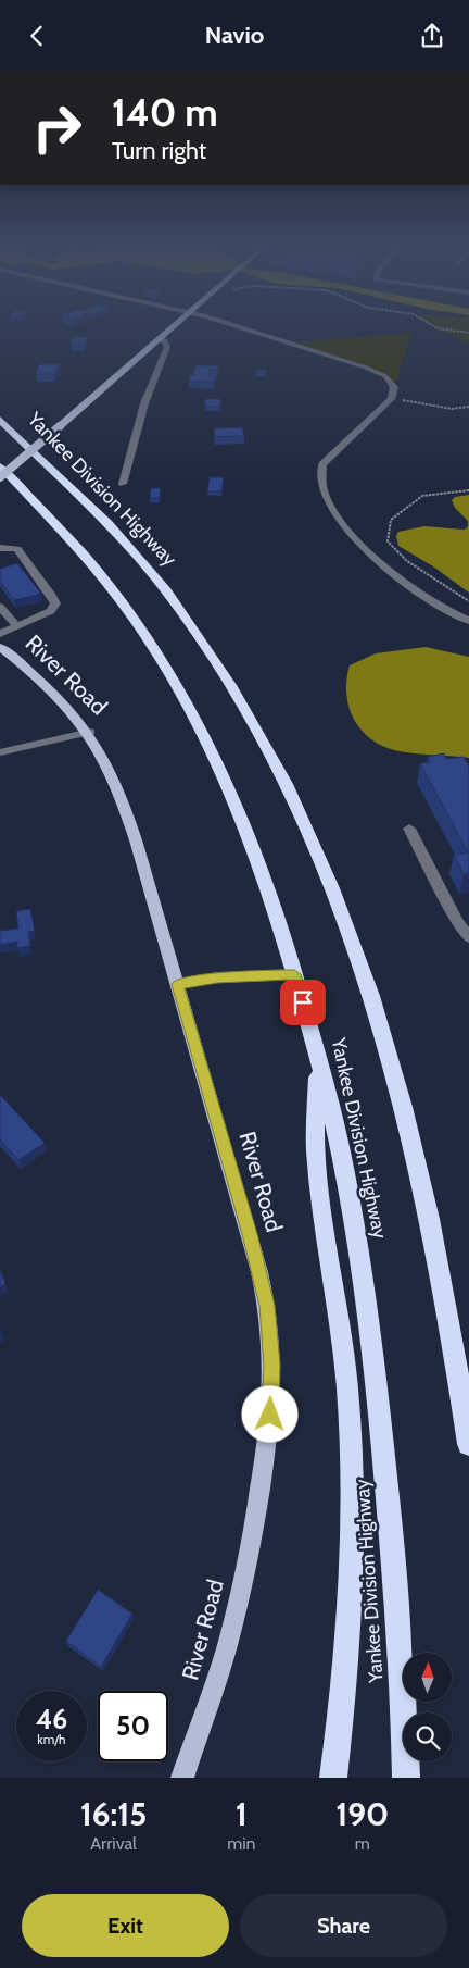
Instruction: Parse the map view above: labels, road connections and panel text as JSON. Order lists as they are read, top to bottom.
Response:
{
  "streets": {
    "highway": ["Yankee Division Highway"],
    "main road": ["River Road"]
  },
  "north": "top",
  "page": {
    "header": "Navio",
    "turn": ["140 m", "Turn right"],
    "speed": "46 km/h",
    "limit": "50",
    "eta": [
      "16:15",
      "Arrival",
      "1",
      "min",
      "190",
      "m"
    ],
    "buttons": ["Exit", "Share"]
  }
}
